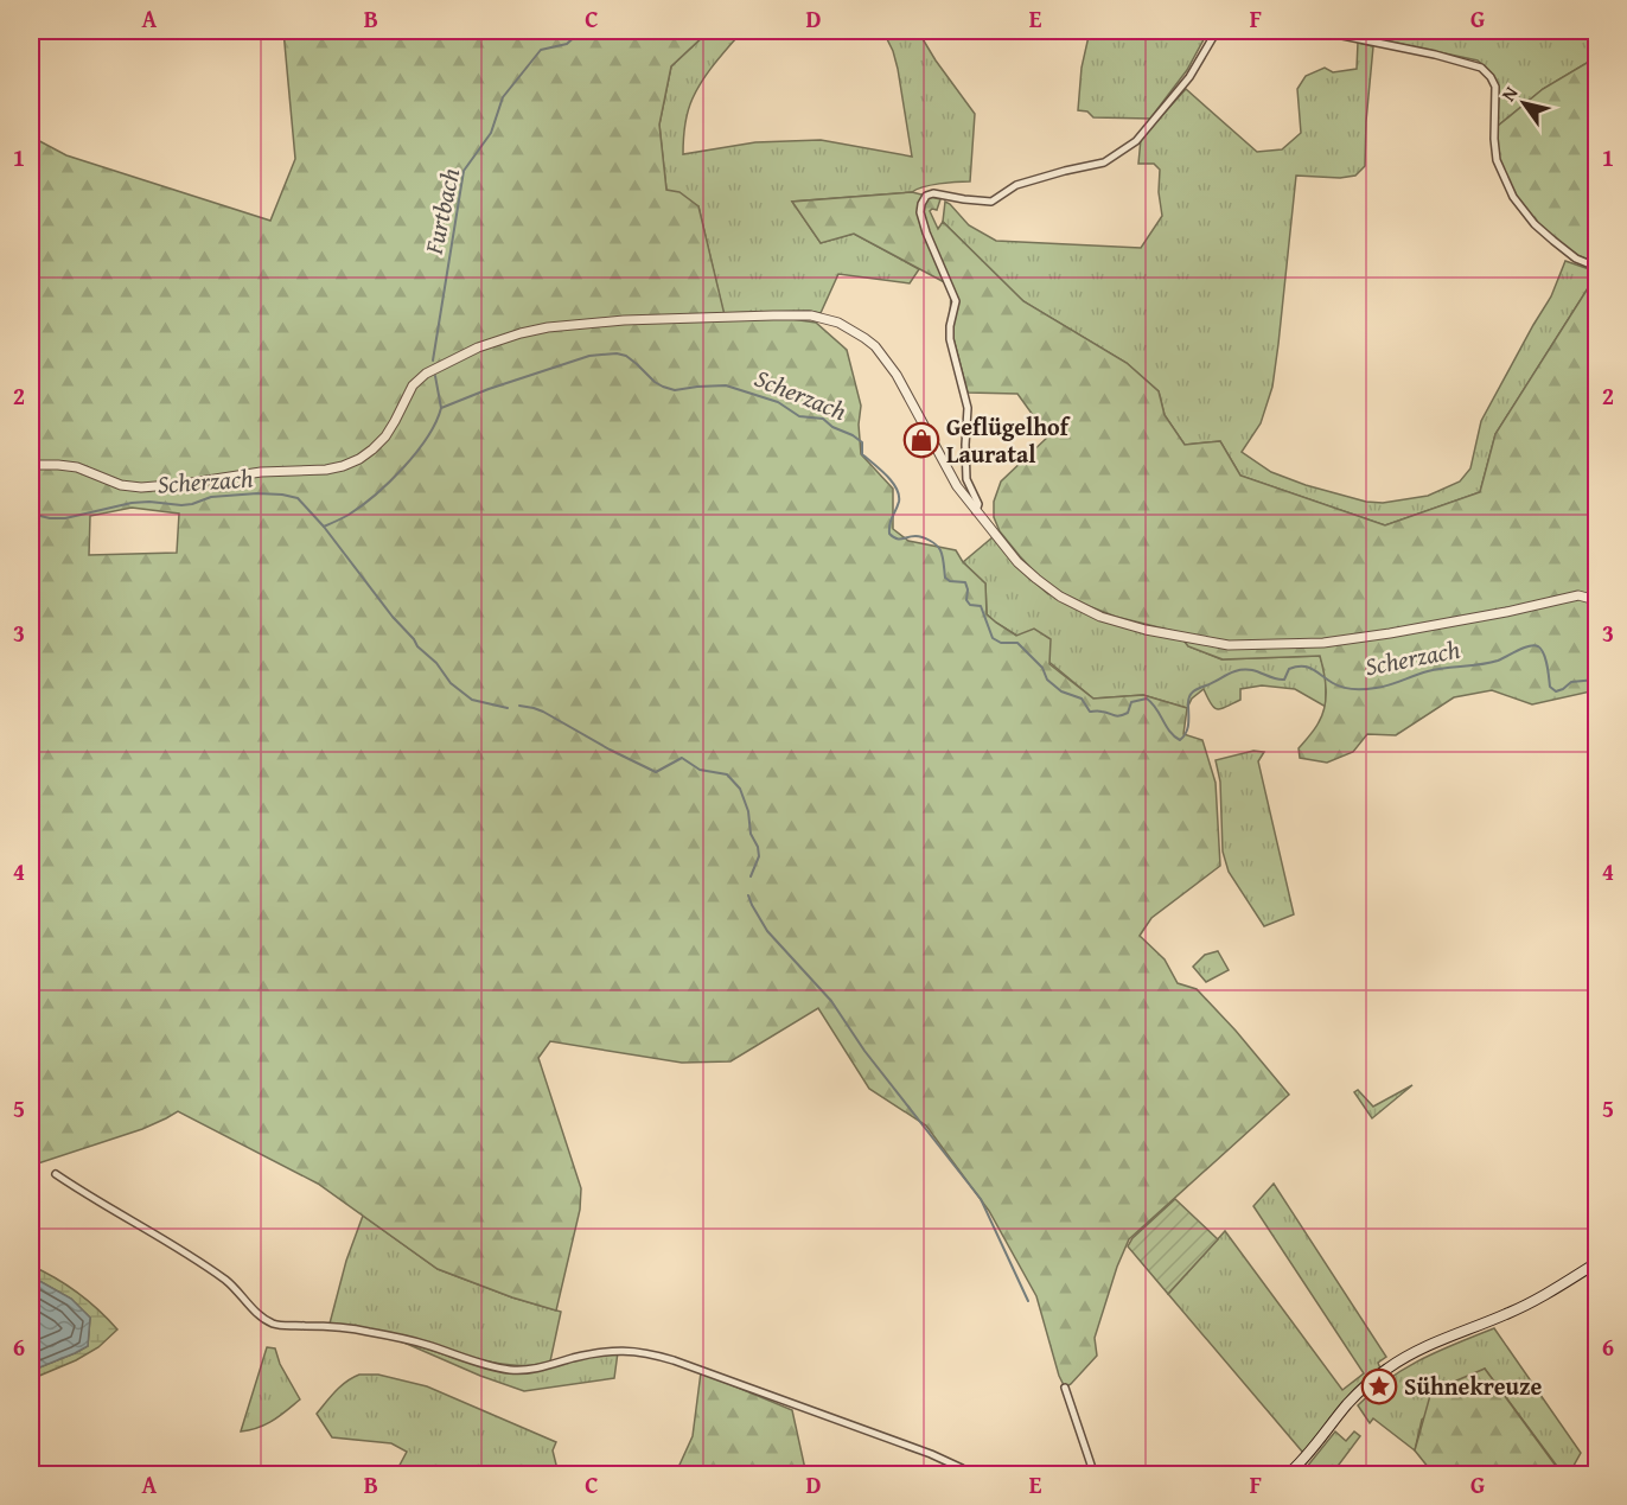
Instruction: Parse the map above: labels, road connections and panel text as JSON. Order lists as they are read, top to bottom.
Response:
{
  "water": ["Furtbach", "Scherzach"],
  "places": {
    "shop": ["Geflügelhof Lauratal"],
    "place": ["Sühnekreuze"]
  },
  "north": "top left",
  "grid": {
    "columns": [
      "A",
      "B",
      "C",
      "D",
      "E",
      "F",
      "G"
    ],
    "rows": [
      "1",
      "2",
      "3",
      "4",
      "5",
      "6"
    ]
  }
}
